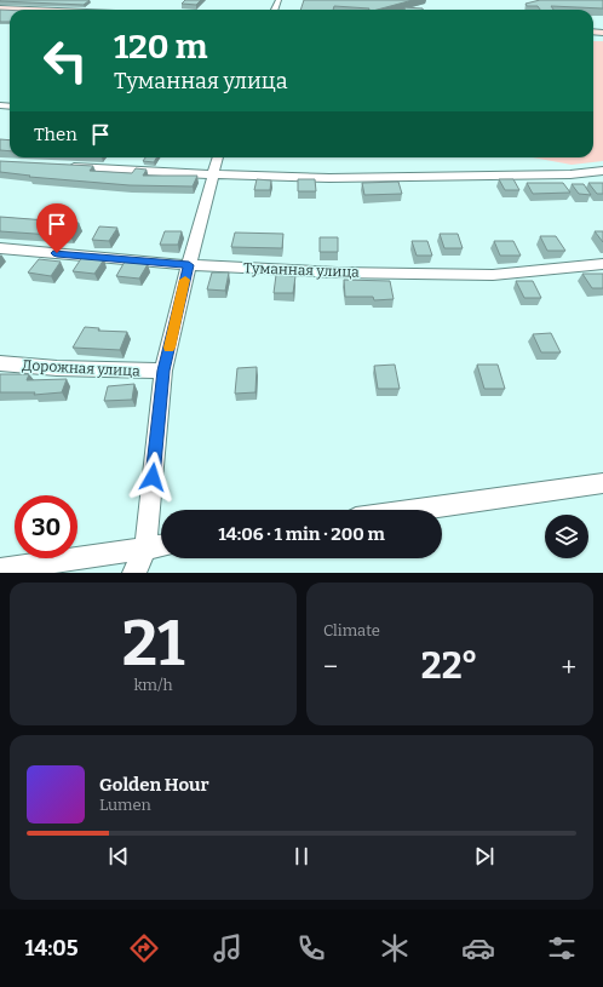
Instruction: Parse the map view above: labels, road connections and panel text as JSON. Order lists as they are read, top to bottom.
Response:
{
  "streets": {
    "street": ["Туманная улица", "Дорожная улица"]
  },
  "page": {
    "turn": ["120 m", "Туманная улица"],
    "then": "Then",
    "limit": "30",
    "trip": "14:06 · 1 min · 200 m",
    "tile": [
      ["21", "km/h"],
      "Climate"
    ],
    "heat": ["−", "22°", "+"],
    "song": ["Golden Hour", "Lumen"],
    "tabs": "14:05"
  }
}
